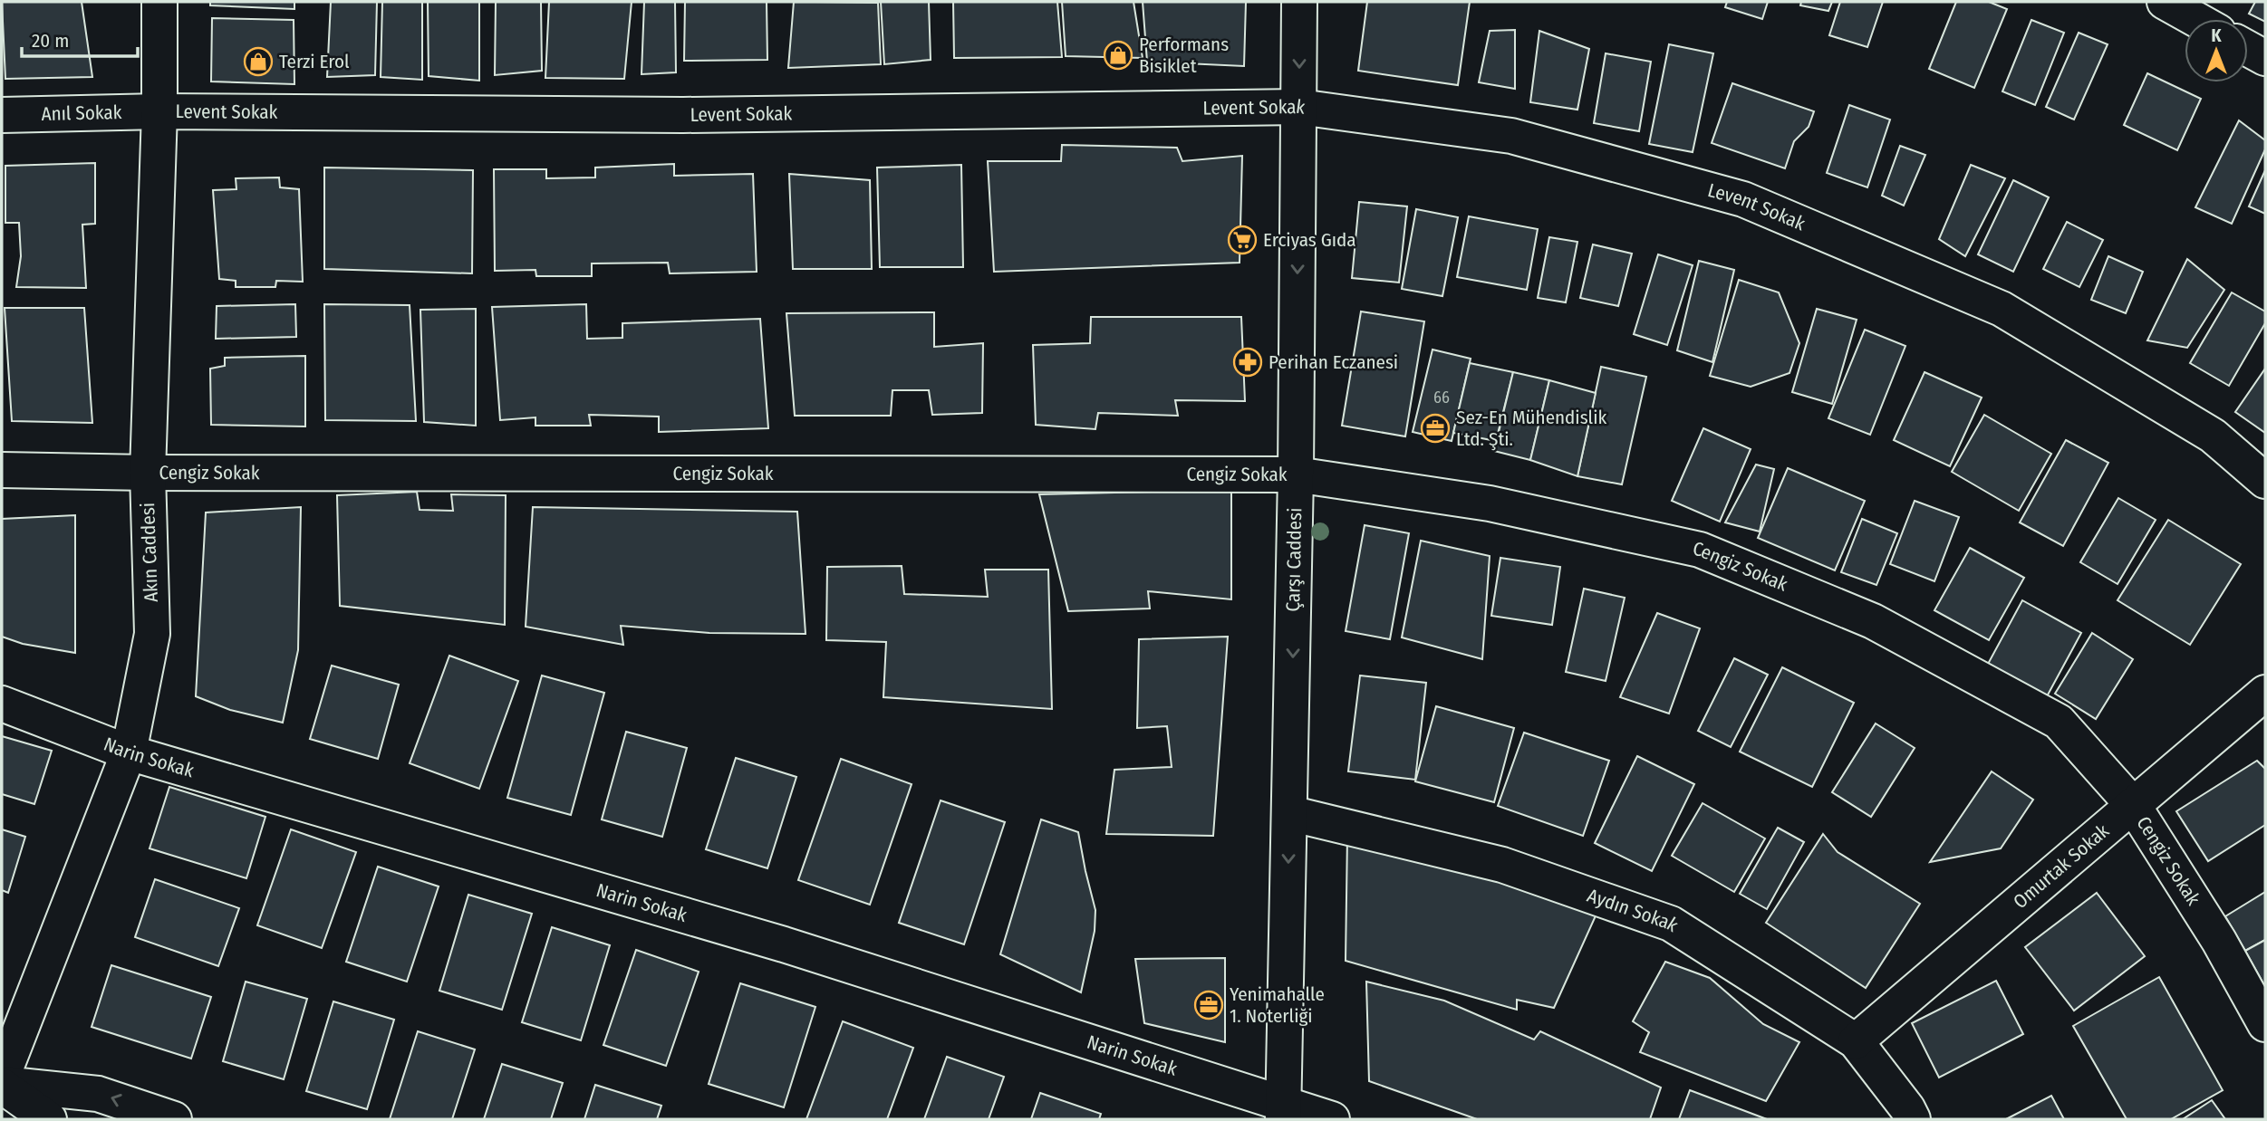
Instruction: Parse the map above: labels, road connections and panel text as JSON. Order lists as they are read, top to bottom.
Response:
{
  "streets": {
    "street": [
      "Levent Sokak",
      "Anıl Sokak",
      "Cengiz Sokak",
      "Akın Caddesi",
      "Çarşı Caddesi",
      "Narin Sokak",
      "Omurtak Sokak",
      "Aydın Sokak"
    ]
  },
  "crossings": [
    ["Levent Sokak", "Anıl Sokak"],
    ["Levent Sokak", "Akın Caddesi"],
    ["Levent Sokak", "Çarşı Caddesi"],
    ["Anıl Sokak", "Akın Caddesi"],
    ["Cengiz Sokak", "Akın Caddesi"],
    ["Cengiz Sokak", "Çarşı Caddesi"],
    ["Cengiz Sokak", "Omurtak Sokak"],
    ["Akın Caddesi", "Narin Sokak"],
    ["Çarşı Caddesi", "Narin Sokak"],
    ["Çarşı Caddesi", "Aydın Sokak"],
    ["Omurtak Sokak", "Aydın Sokak"]
  ],
  "one_way": ["Çarşı Caddesi"],
  "places": {
    "shop": ["Performans Bisiklet", "Terzi Erol"],
    "supermarket": ["Erciyas Gıda"],
    "pharmacy": ["Perihan Eczanesi"],
    "office": ["Sez-En Mühendislik Ltd. Şti.", "Yenimahalle 1. Noterliği"]
  },
  "house_numbers": ["66"],
  "scale_bar": "20 m",
  "north": "top"
}
